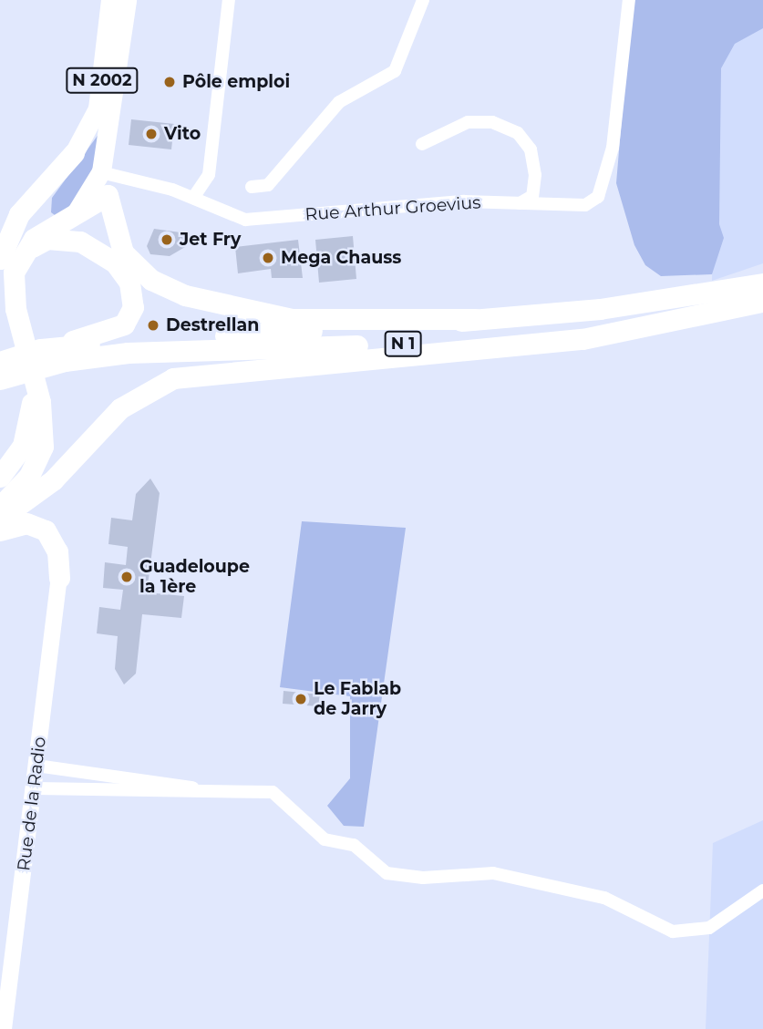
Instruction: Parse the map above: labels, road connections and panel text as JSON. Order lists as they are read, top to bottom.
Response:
{
  "streets": {
    "highway": ["N 1"],
    "main road": ["N 2002"],
    "street": ["Rue Arthur Groevius", "Rue de la Radio"]
  },
  "crossings": [
    ["N 2002", "Rue Arthur Groevius"]
  ],
  "places": [
    "Pôle emploi",
    "Vito",
    "Jet Fry",
    "Mega Chauss",
    "Destrellan",
    "Guadeloupe la 1ère",
    "Le Fablab de Jarry"
  ]
}
